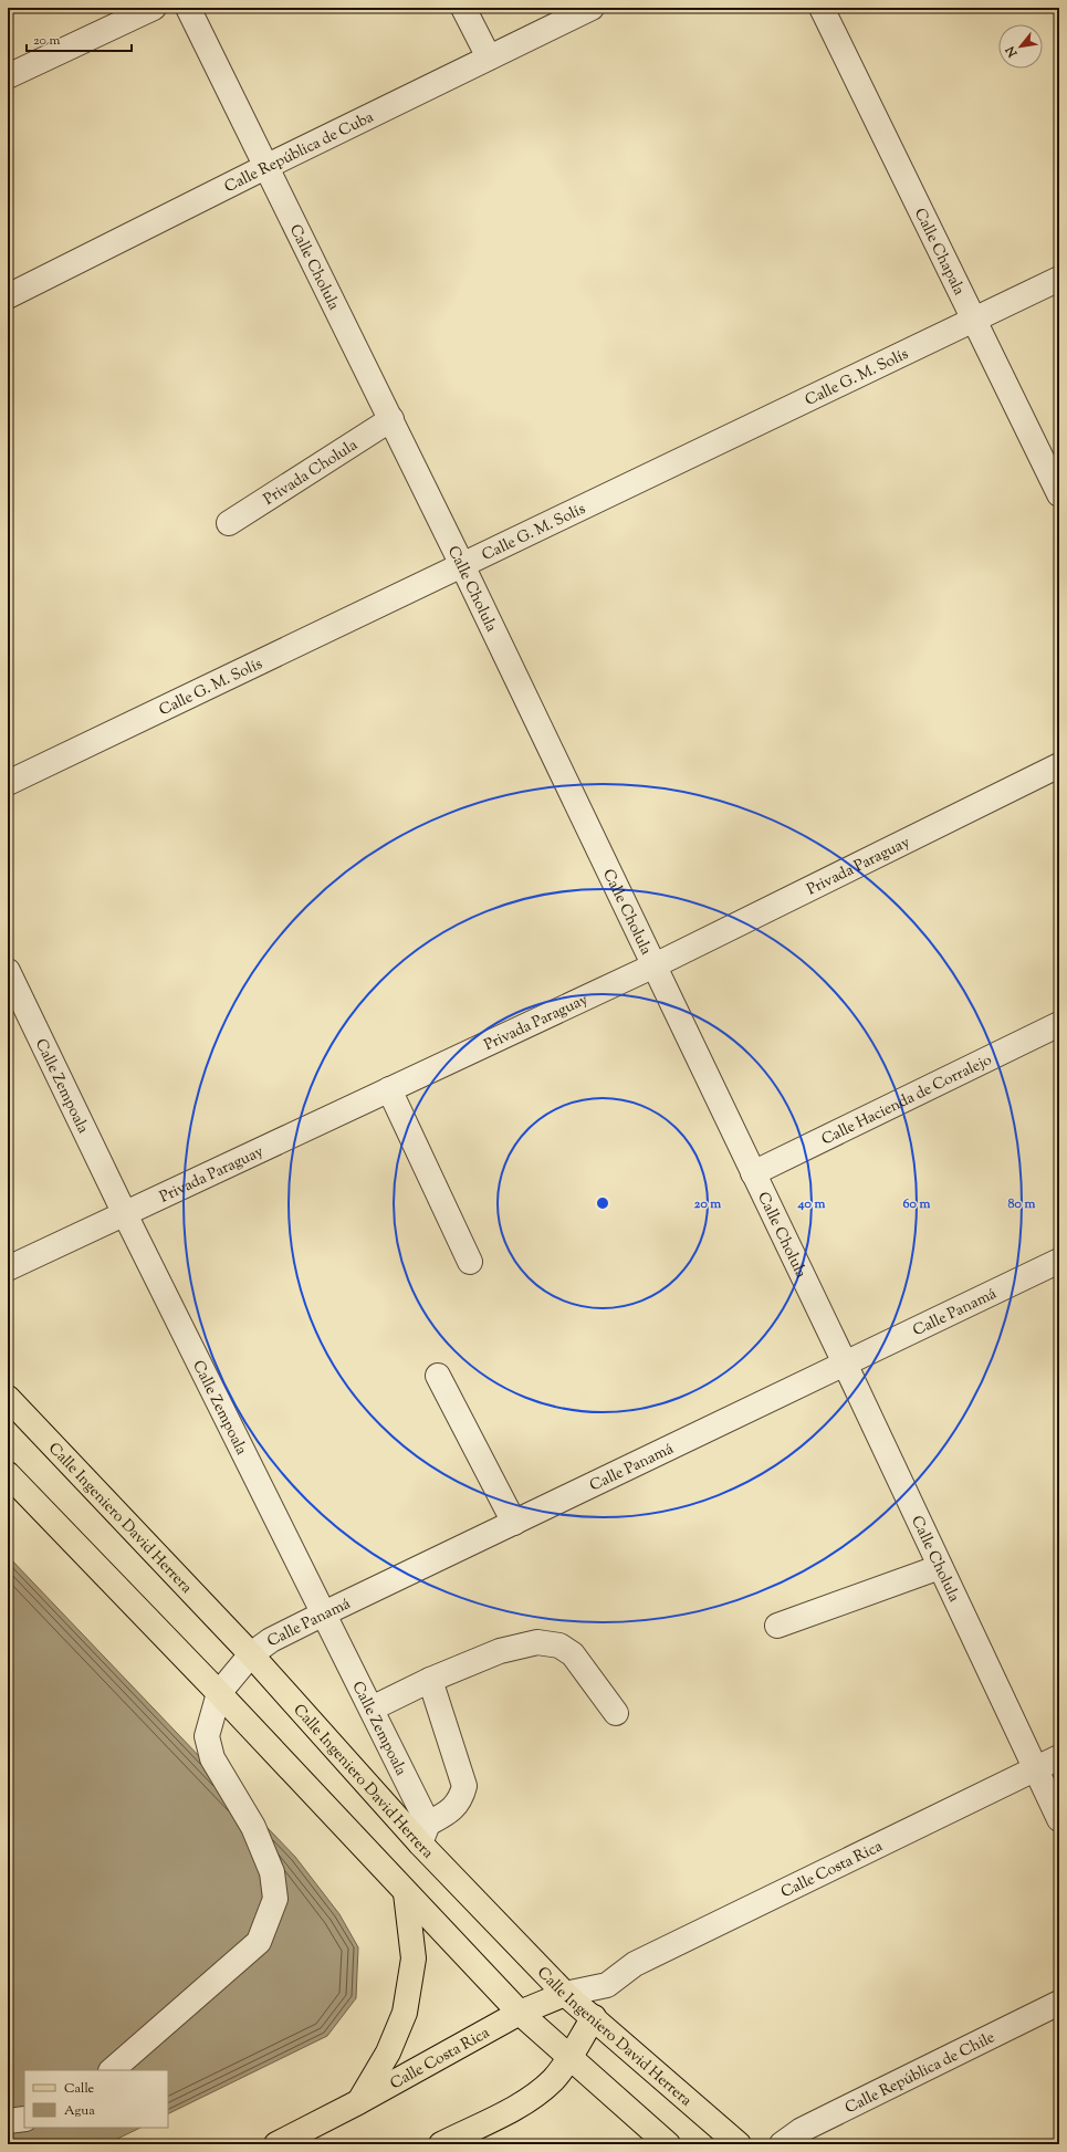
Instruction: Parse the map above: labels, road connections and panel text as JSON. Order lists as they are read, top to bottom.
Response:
{
  "streets": {
    "main road": ["Calle Ingeniero David Herrera", "Calle Costa Rica"],
    "street": [
      "Calle República de Cuba",
      "Calle Chapala",
      "Calle Cholula",
      "Calle G. M. Solís",
      "Privada Cholula",
      "Privada Paraguay",
      "Calle Zempoala",
      "Calle Hacienda de Corralejo",
      "Calle Panamá",
      "Calle República de Chile"
    ]
  },
  "crossings": [
    ["Calle República de Cuba", "Calle Cholula"],
    ["Calle Chapala", "Calle G. M. Solís"],
    ["Calle Cholula", "Calle G. M. Solís"],
    ["Calle Cholula", "Privada Cholula"],
    ["Calle Cholula", "Privada Paraguay"],
    ["Calle Cholula", "Calle Hacienda de Corralejo"],
    ["Calle Cholula", "Calle Panamá"],
    ["Calle Cholula", "Calle Costa Rica"],
    ["Privada Paraguay", "Calle Zempoala"],
    ["Calle Zempoala", "Calle Panamá"],
    ["Calle Zempoala", "Calle Ingeniero David Herrera"],
    ["Calle Panamá", "Calle Ingeniero David Herrera"],
    ["Calle Ingeniero David Herrera", "Calle Costa Rica"]
  ],
  "legend": ["Calle", "Agua"],
  "scale_bar": "20 m",
  "north": "bottom left",
  "rings": [
    "20 m",
    "40 m",
    "60 m",
    "80 m"
  ]
}
